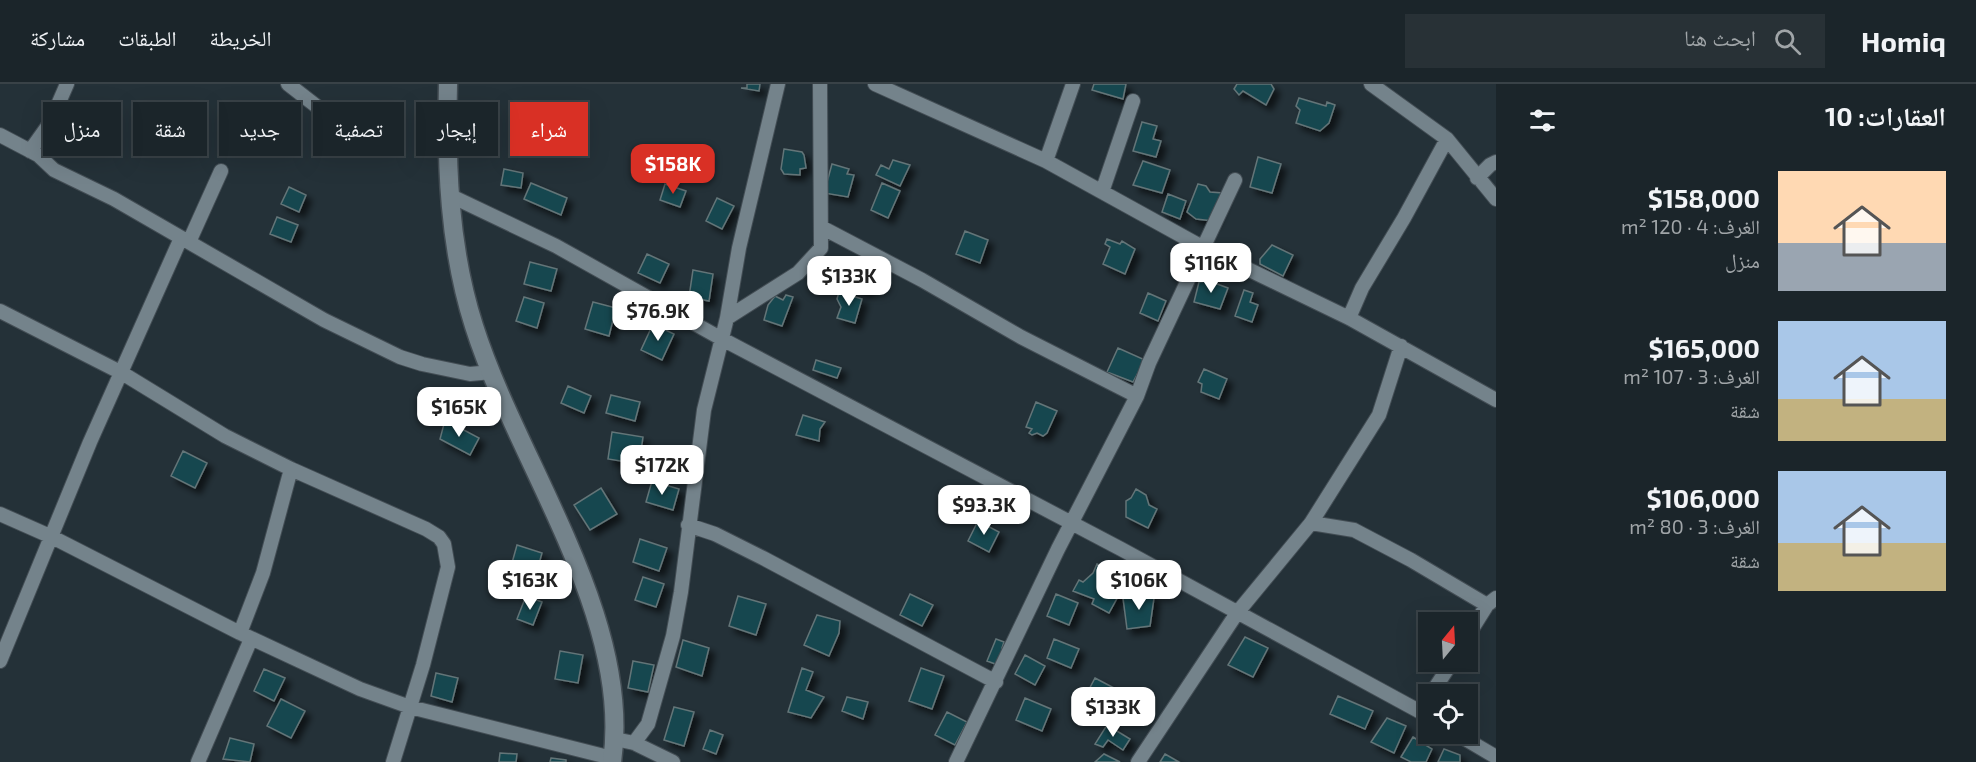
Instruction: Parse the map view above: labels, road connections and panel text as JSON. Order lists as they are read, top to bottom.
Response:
{
  "north": "top",
  "page": {
    "header": "Homiq",
    "search": "ابحث هنا",
    "nav": ["الخريطة", "الطبقات", "مشاركة"],
    "heading": "العقارات: 10",
    "chip": [
      "شراء",
      "إيجار",
      "تصفية",
      "جديد",
      "شقة",
      "منزل"
    ],
    "price": [
      "$158K",
      "$116K",
      "$133K",
      "$76.9K",
      "$165K",
      "$172K",
      "$93.3K",
      "$163K",
      "$106K",
      "$133K"
    ],
    "list": [
      {
        "name": "$158,000",
        "note": "الغرف: 4 · 120 m² · منزل"
      },
      {
        "name": "$165,000",
        "note": "الغرف: 3 · 107 m² · شقة"
      },
      {
        "name": "$106,000",
        "note": "الغرف: 3 · 80 m² · شقة"
      }
    ]
  }
}
